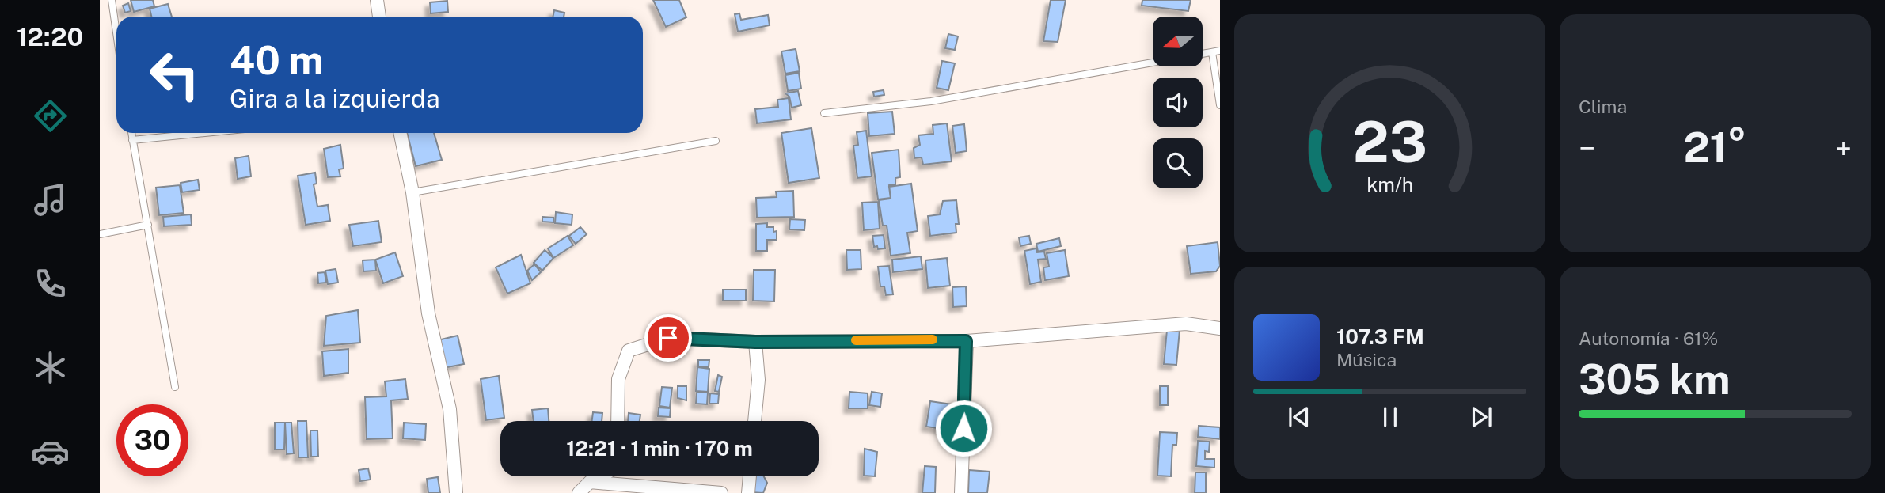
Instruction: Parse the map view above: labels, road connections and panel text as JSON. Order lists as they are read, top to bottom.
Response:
{
  "north": "left",
  "page": {
    "tabs": "12:20",
    "tile": [
      "Clima",
      ["Autonomía · 61%", "305 km"]
    ],
    "turn": ["40 m", "Gira a la izquierda"],
    "heat": ["−", "21°", "+"],
    "song": ["107.3 FM", "Música"],
    "limit": "30",
    "trip": "12:21 · 1 min · 170 m",
    "gauge": ["23", "km/h"]
  }
}
